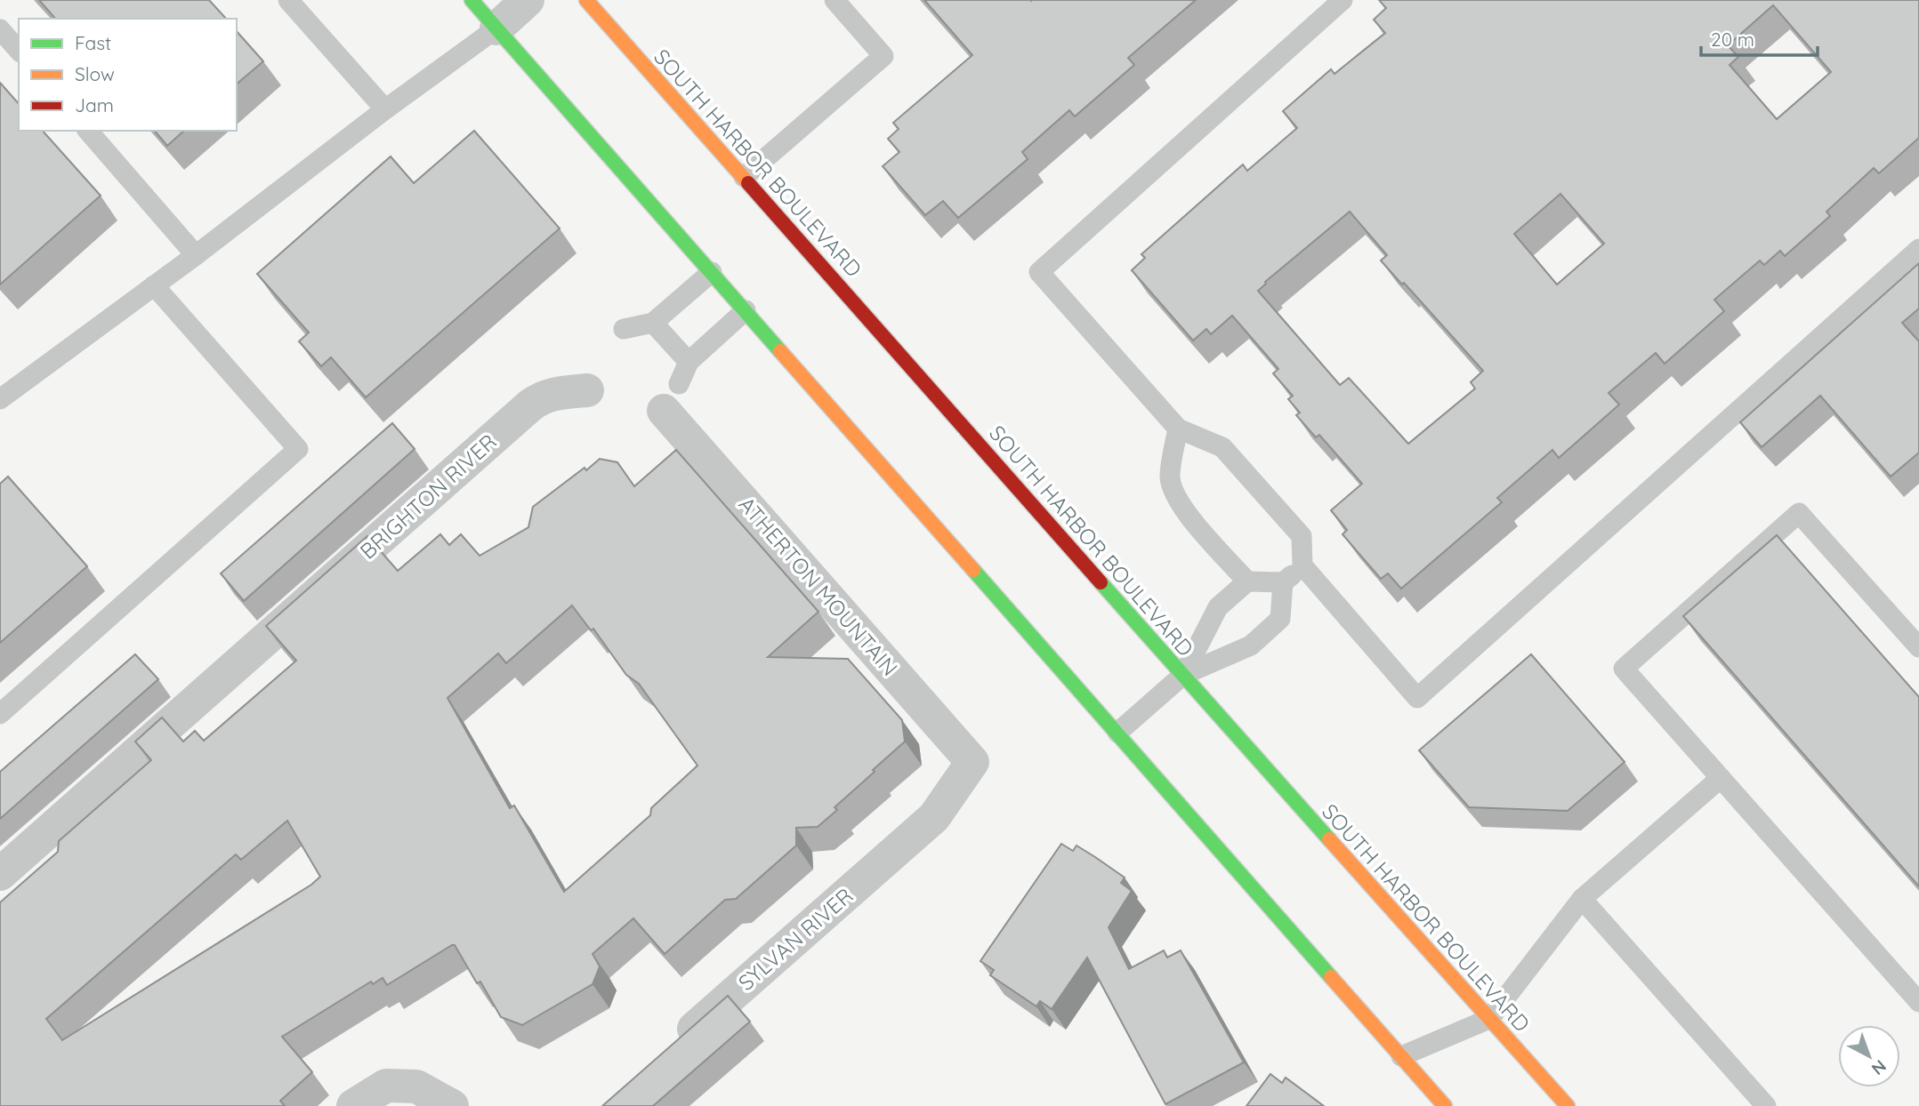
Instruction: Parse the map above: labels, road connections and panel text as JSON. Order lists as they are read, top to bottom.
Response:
{
  "streets": {
    "main road": ["SOUTH HARBOR BOULEVARD"],
    "street": ["BRIGHTON RIVER", "ATHERTON MOUNTAIN", "SYLVAN RIVER"]
  },
  "crossings": [
    ["ATHERTON MOUNTAIN", "SYLVAN RIVER"]
  ],
  "legend": ["Fast", "Slow", "Jam"],
  "scale_bar": "20 m",
  "north": "bottom right"
}
